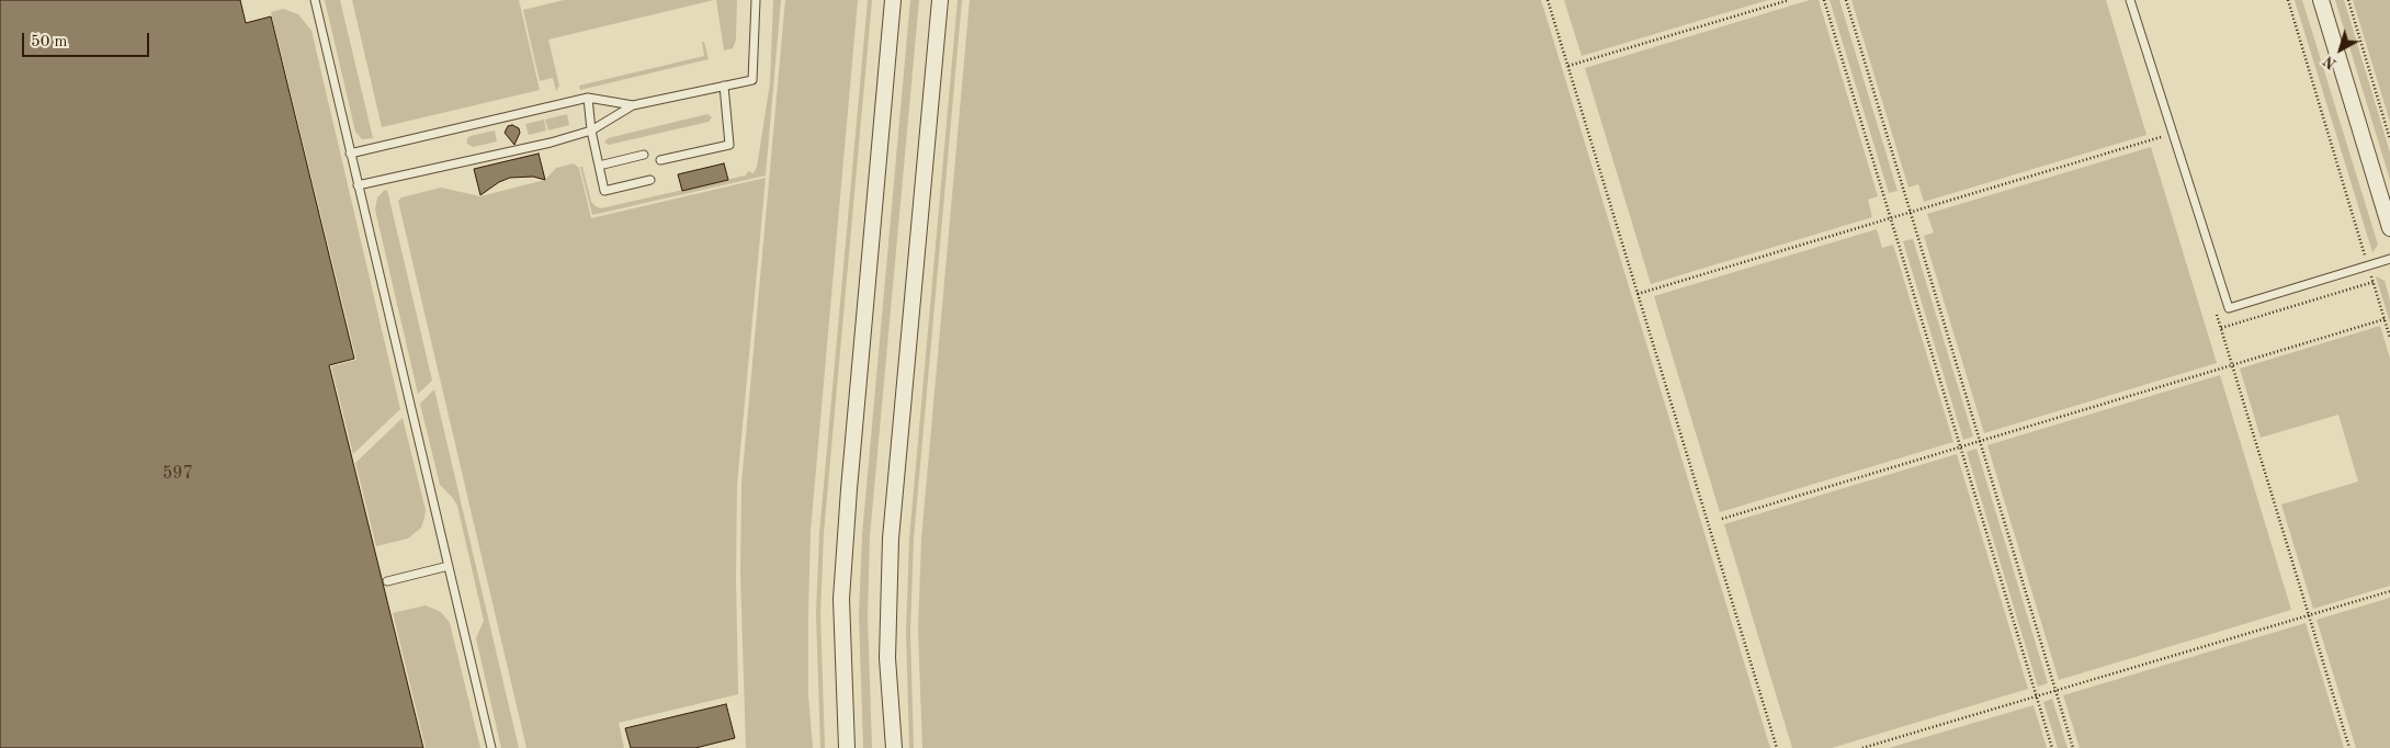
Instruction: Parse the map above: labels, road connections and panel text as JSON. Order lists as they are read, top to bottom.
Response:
{
  "house_numbers": ["597"],
  "scale_bar": "50 m",
  "north": "bottom left"
}
